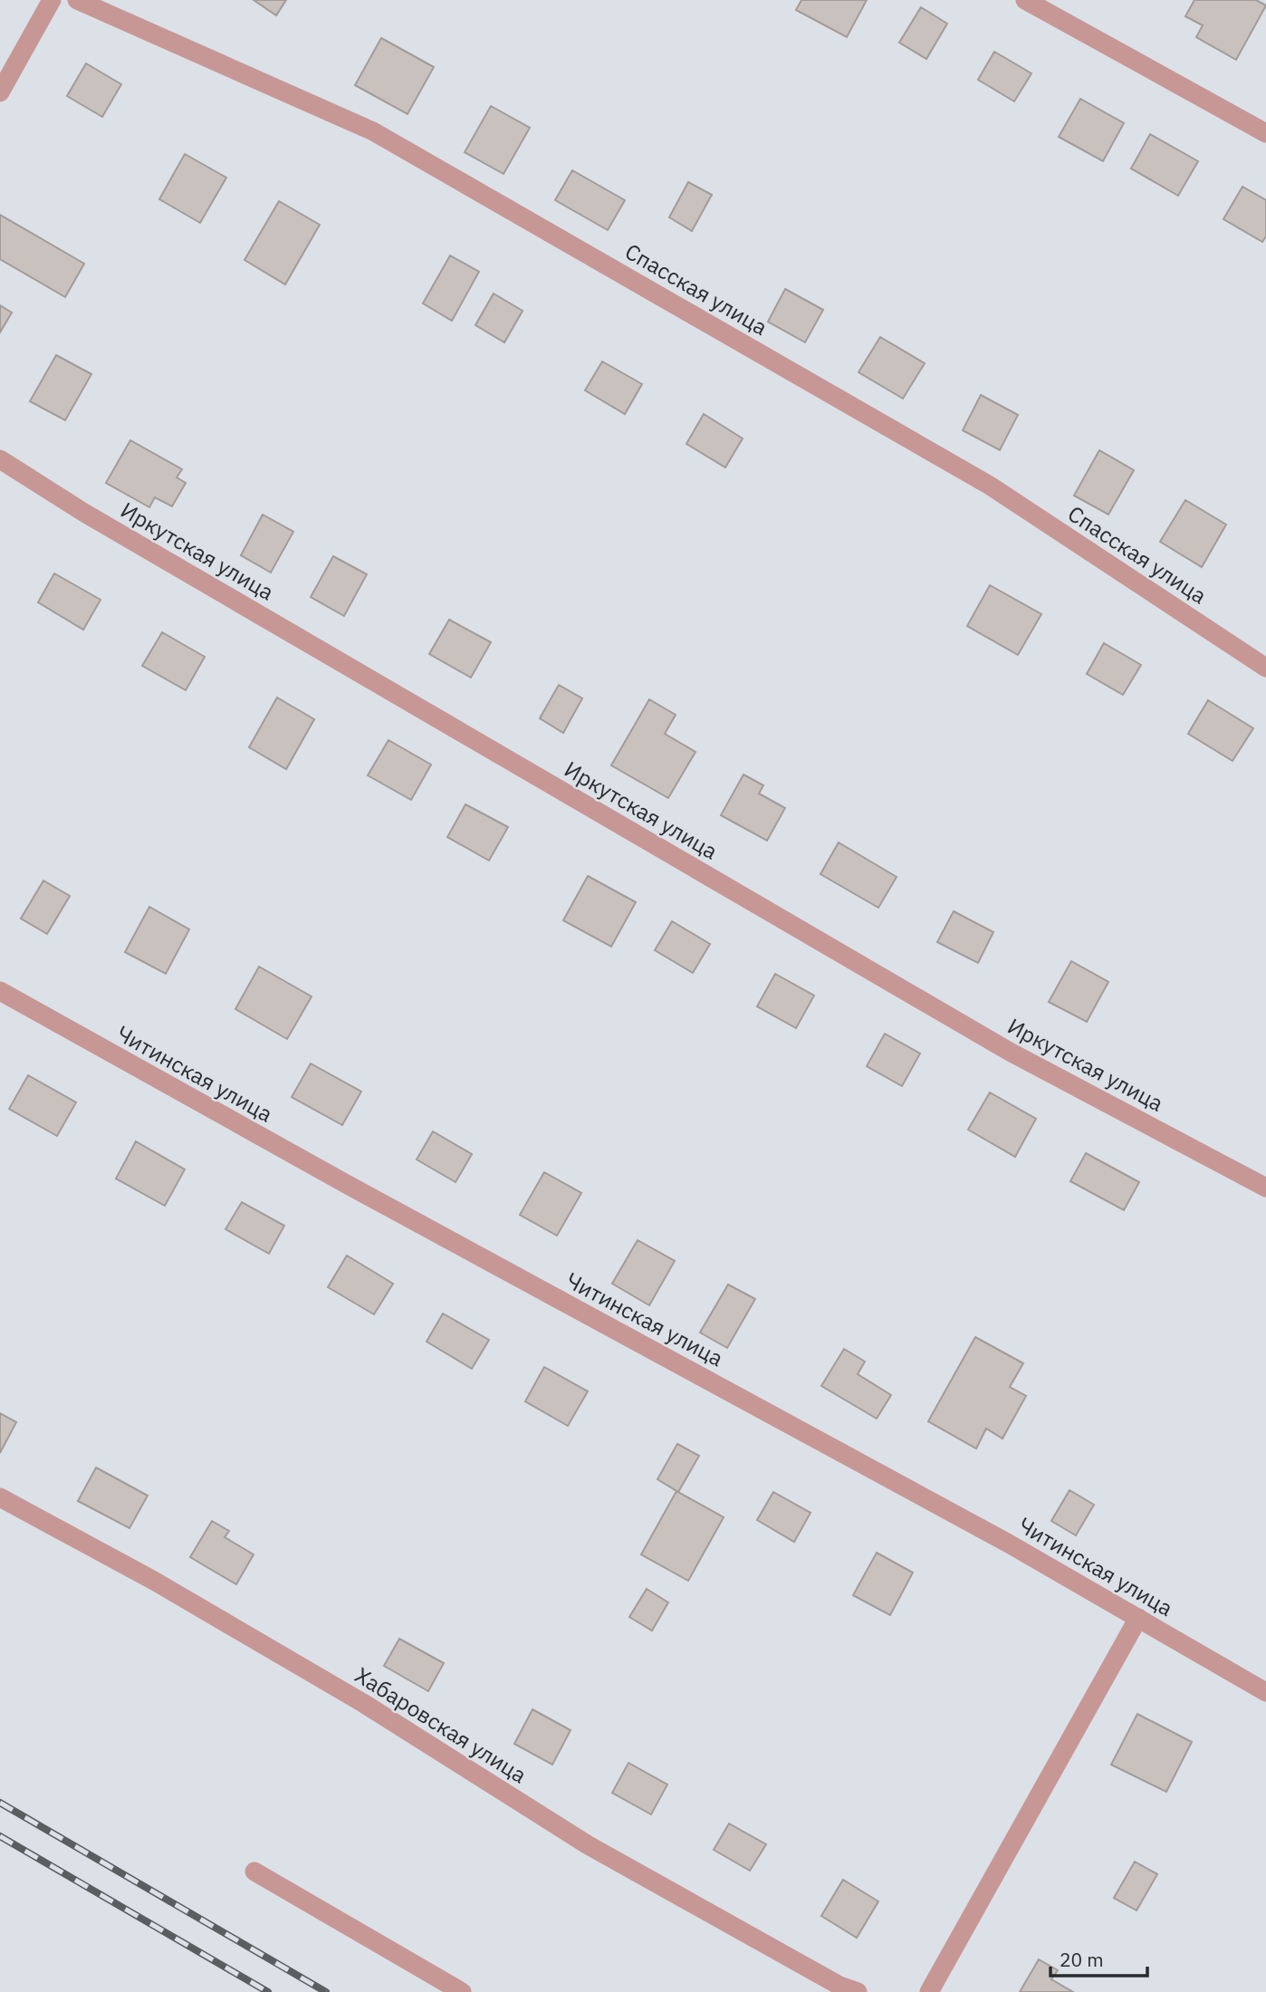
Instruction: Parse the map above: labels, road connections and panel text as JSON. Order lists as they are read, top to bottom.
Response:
{
  "streets": {
    "street": [
      "Спасская улица",
      "Иркутская улица",
      "Читинская улица",
      "Хабаровская улица"
    ]
  },
  "scale_bar": "20 m"
}
